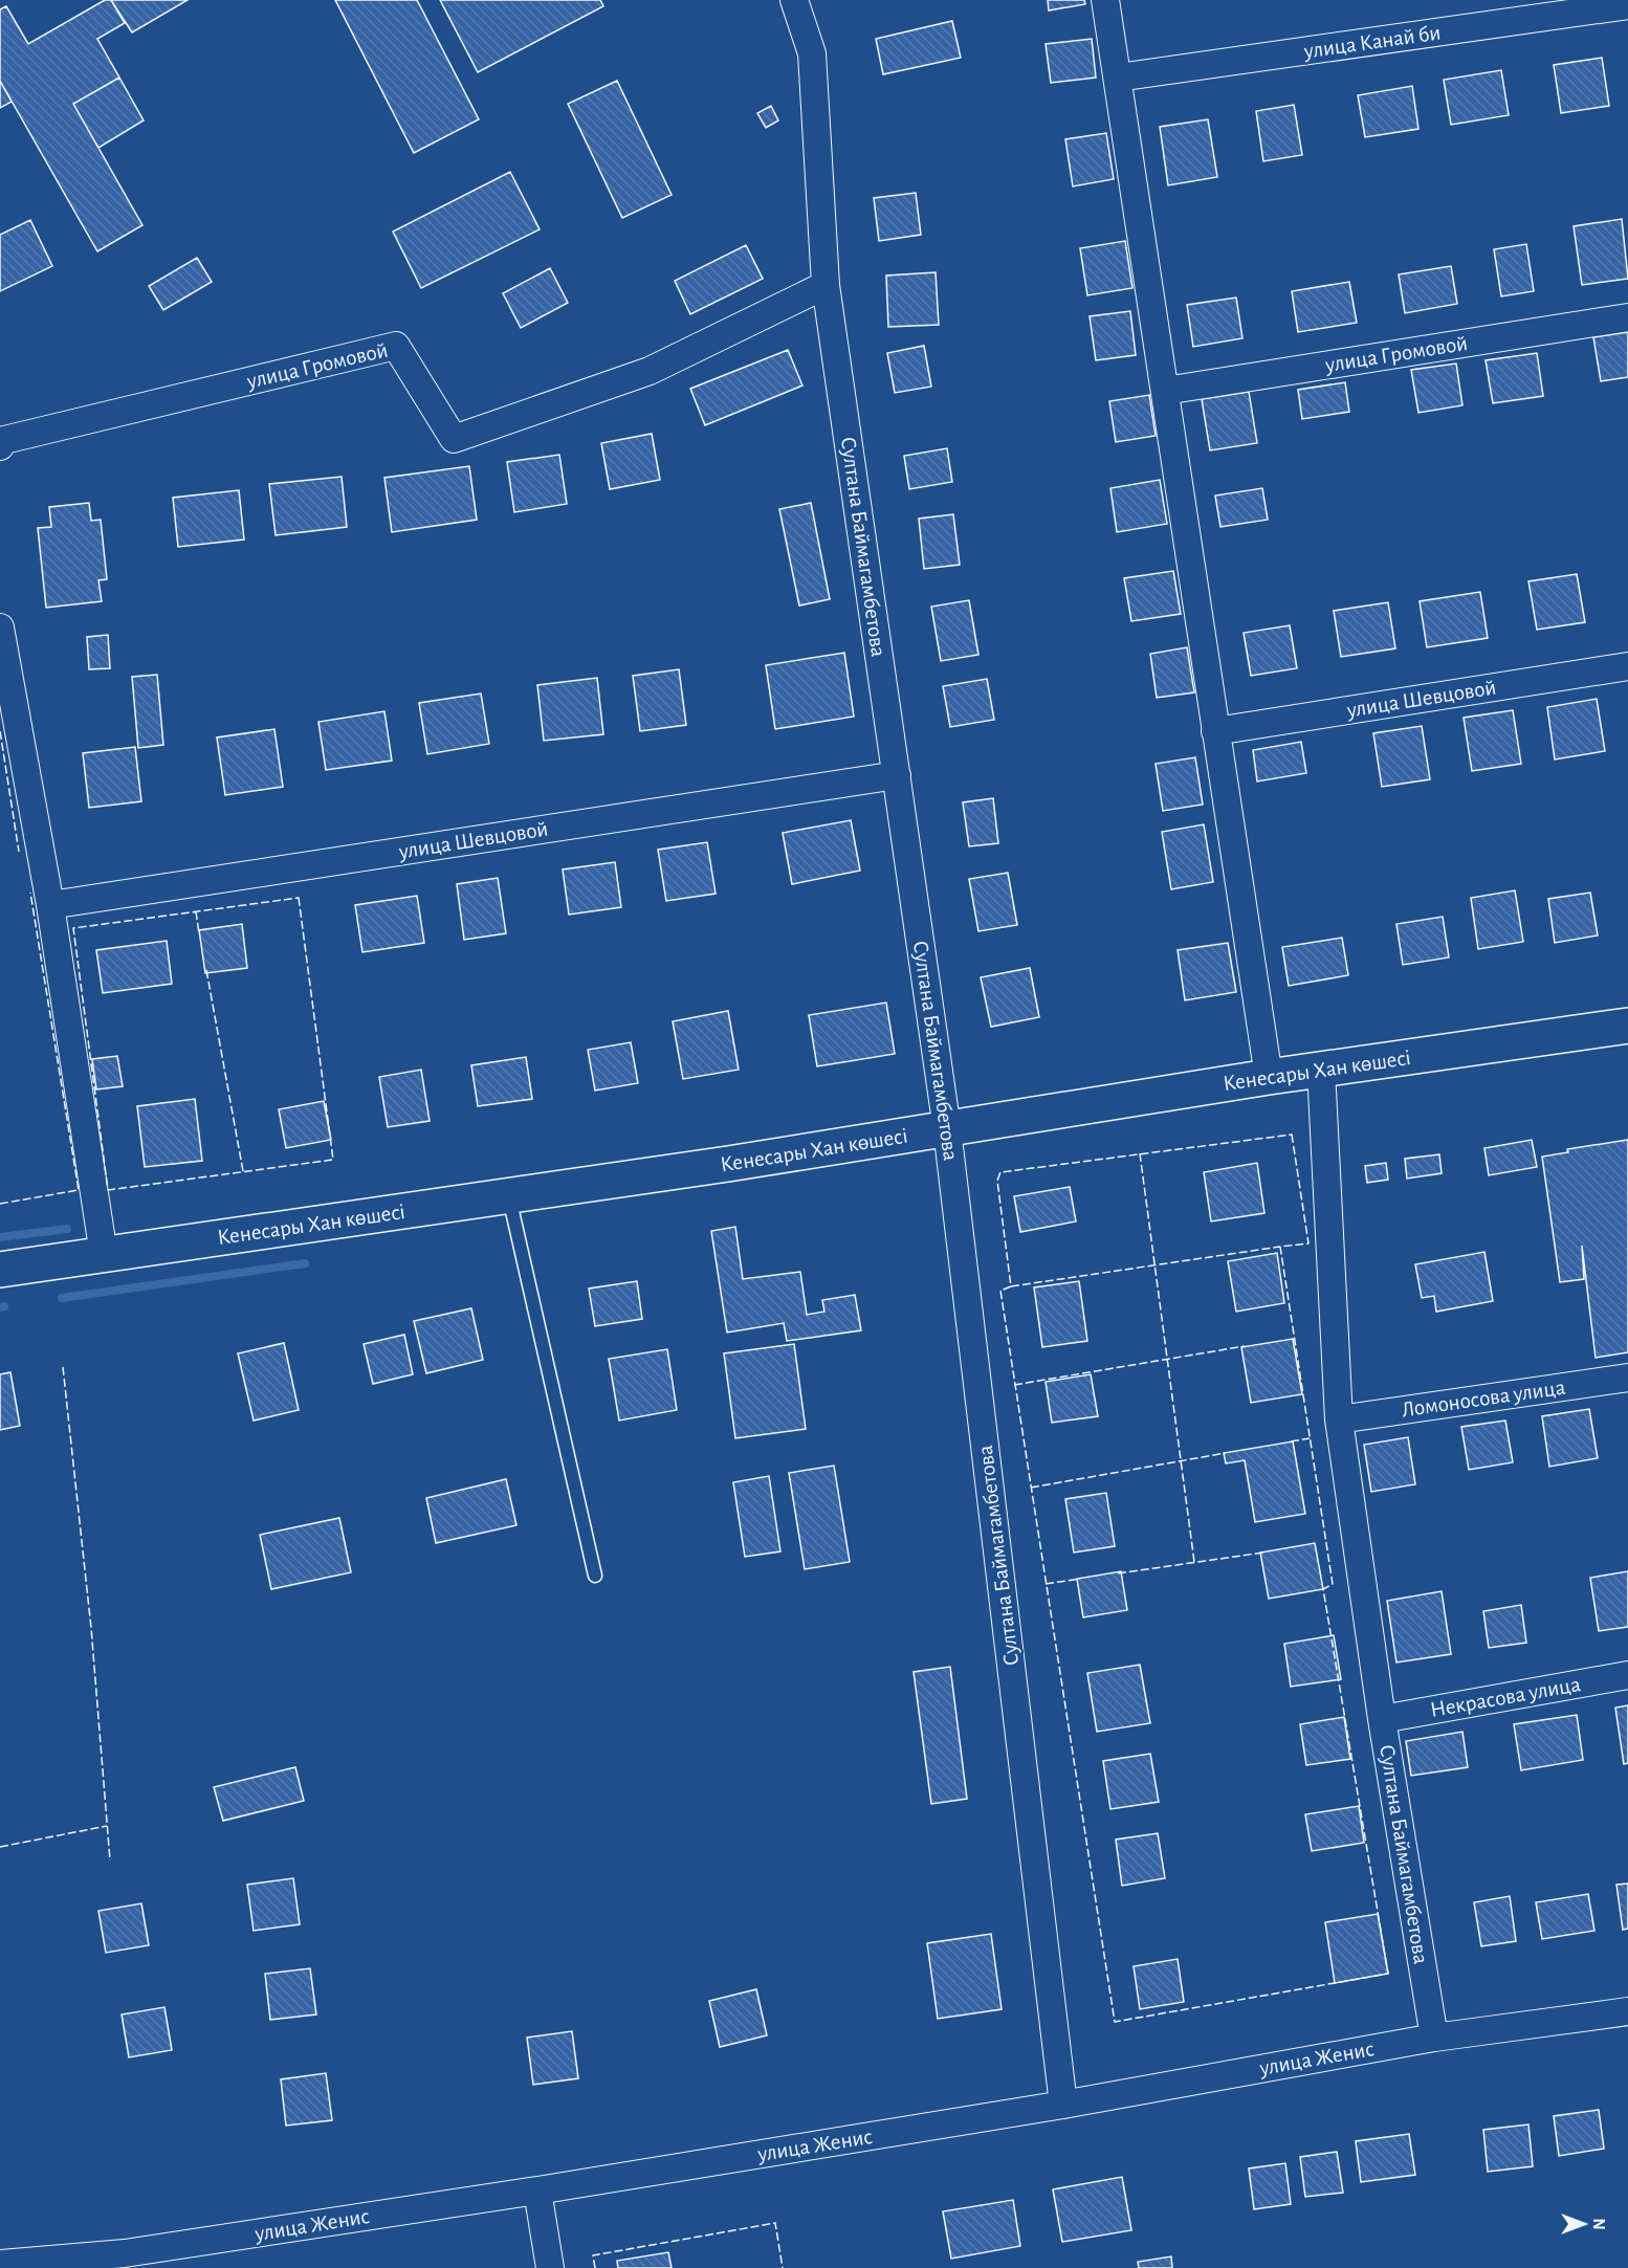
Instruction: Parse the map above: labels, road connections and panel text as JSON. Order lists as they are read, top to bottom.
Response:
{
  "streets": {
    "main road": ["Кенесары Хан көшесі"],
    "street": [
      "улица Канай би",
      "улица Громовой",
      "Султана Баймагамбетова",
      "улица Шевцовой",
      "Ломоносова улица",
      "Некрасова улица",
      "улица Женис"
    ]
  },
  "crossings": [
    ["улица Громовой", "Султана Баймагамбетова"],
    ["Султана Баймагамбетова", "улица Шевцовой"],
    ["Султана Баймагамбетова", "Кенесары Хан көшесі"],
    ["Султана Баймагамбетова", "Ломоносова улица"],
    ["Султана Баймагамбетова", "Некрасова улица"],
    ["Султана Баймагамбетова", "улица Женис"]
  ],
  "north": "right"
}
